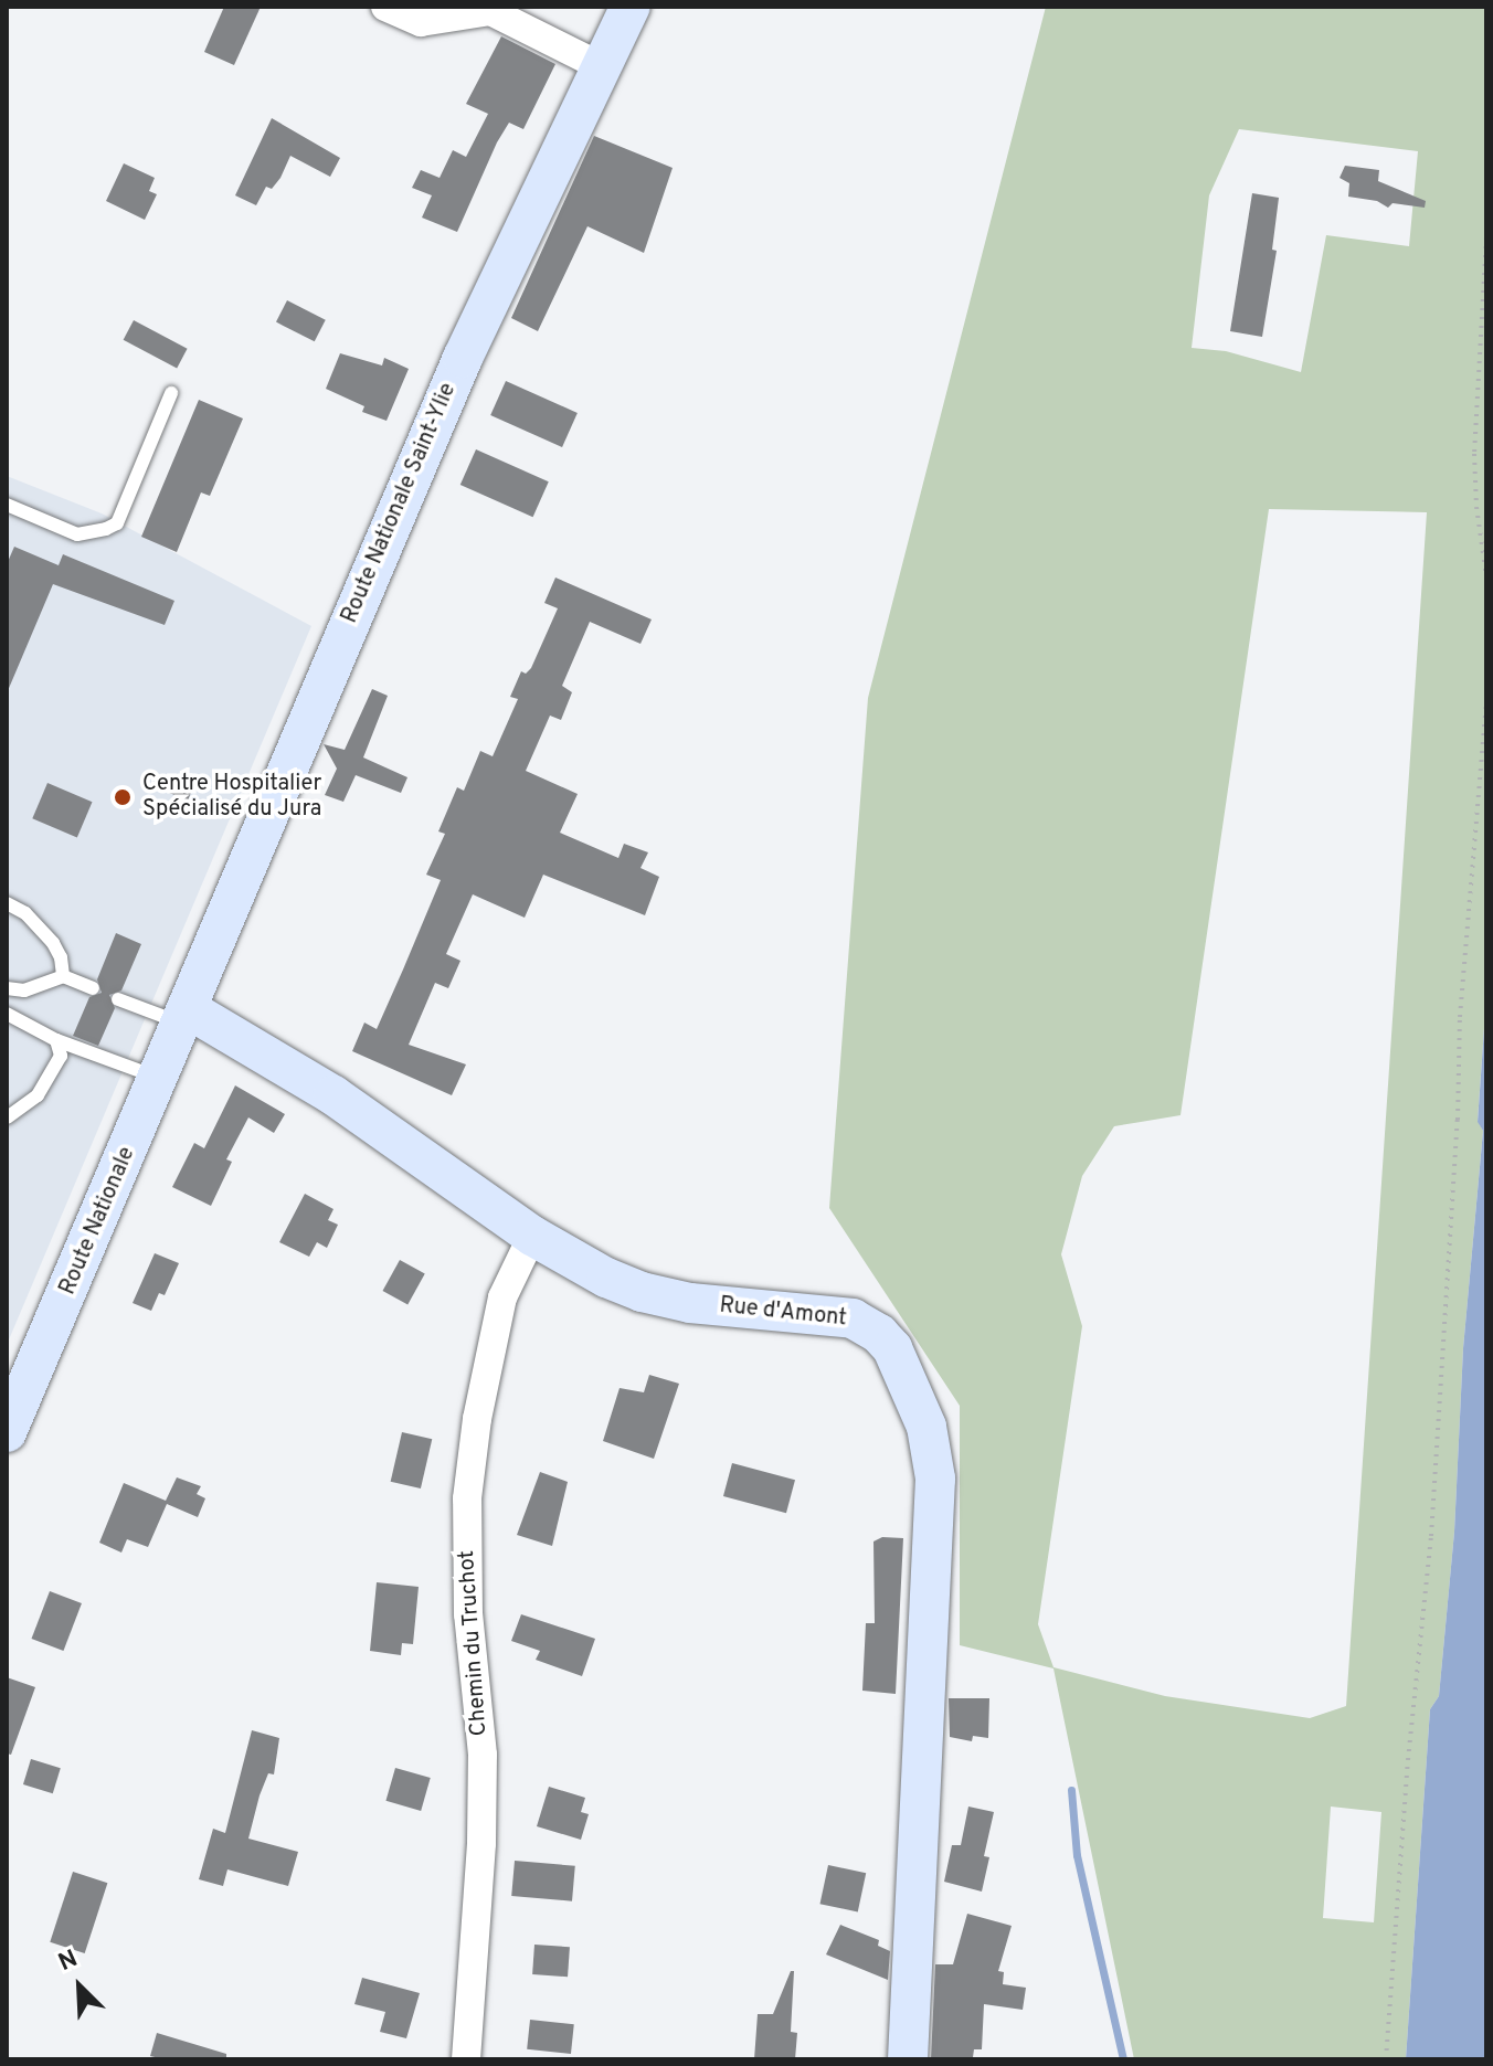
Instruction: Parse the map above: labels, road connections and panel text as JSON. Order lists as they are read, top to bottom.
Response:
{
  "streets": {
    "main road": ["Route Nationale Saint-Ylie", "Route Nationale", "Rue d'Amont"],
    "street": ["Chemin du Truchot"]
  },
  "crossings": [
    ["Route Nationale Saint-Ylie", "Route Nationale"],
    ["Route Nationale Saint-Ylie", "Rue d'Amont"],
    ["Route Nationale", "Rue d'Amont"],
    ["Rue d'Amont", "Chemin du Truchot"]
  ],
  "places": ["Centre Hospitalier Spécialisé du Jura"],
  "north": "top left"
}
